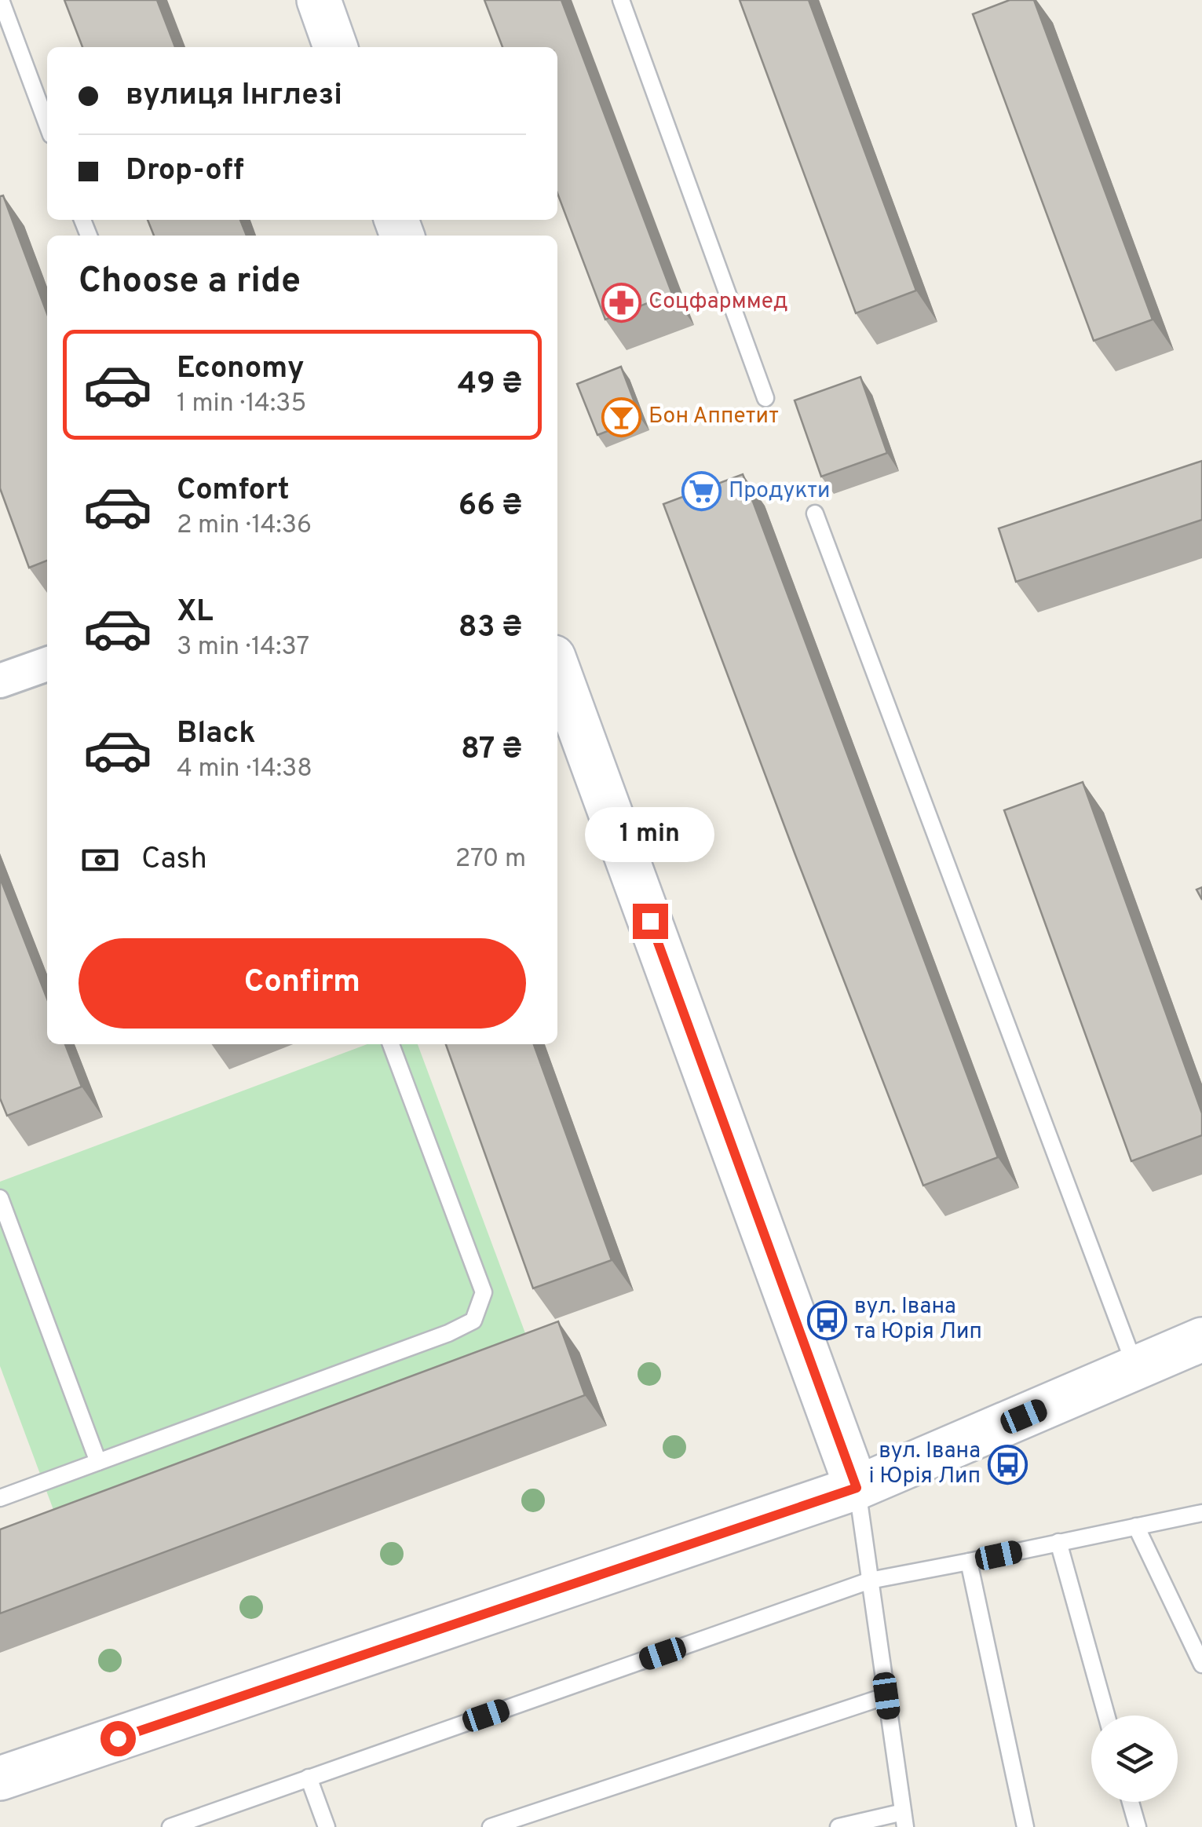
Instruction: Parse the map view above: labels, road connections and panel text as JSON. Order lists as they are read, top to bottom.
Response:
{
  "places": {
    "pharmacy": ["Соцфарммед"],
    "bar": ["Бон Аппетит"],
    "supermarket": ["Продукти"],
    "bus stop": ["вул. Івана та Юрія Лип", "вул. Івана і Юрія Лип"]
  },
  "page": {
    "banner": ["вулиця Інглезі", "Drop-off"],
    "heading": "Choose a ride",
    "list": [
      {
        "name": "Economy",
        "note": "1 min · 14:35",
        "value": "49 ₴"
      },
      {
        "name": "Comfort",
        "note": "2 min · 14:36",
        "value": "66 ₴"
      },
      {
        "name": "XL",
        "note": "3 min · 14:37",
        "value": "83 ₴"
      },
      {
        "name": "Black",
        "note": "4 min · 14:38",
        "value": "87 ₴"
      }
    ],
    "bubble": "1 min",
    "pay": ["Cash", "270 m"],
    "buttons": "Confirm"
  }
}
